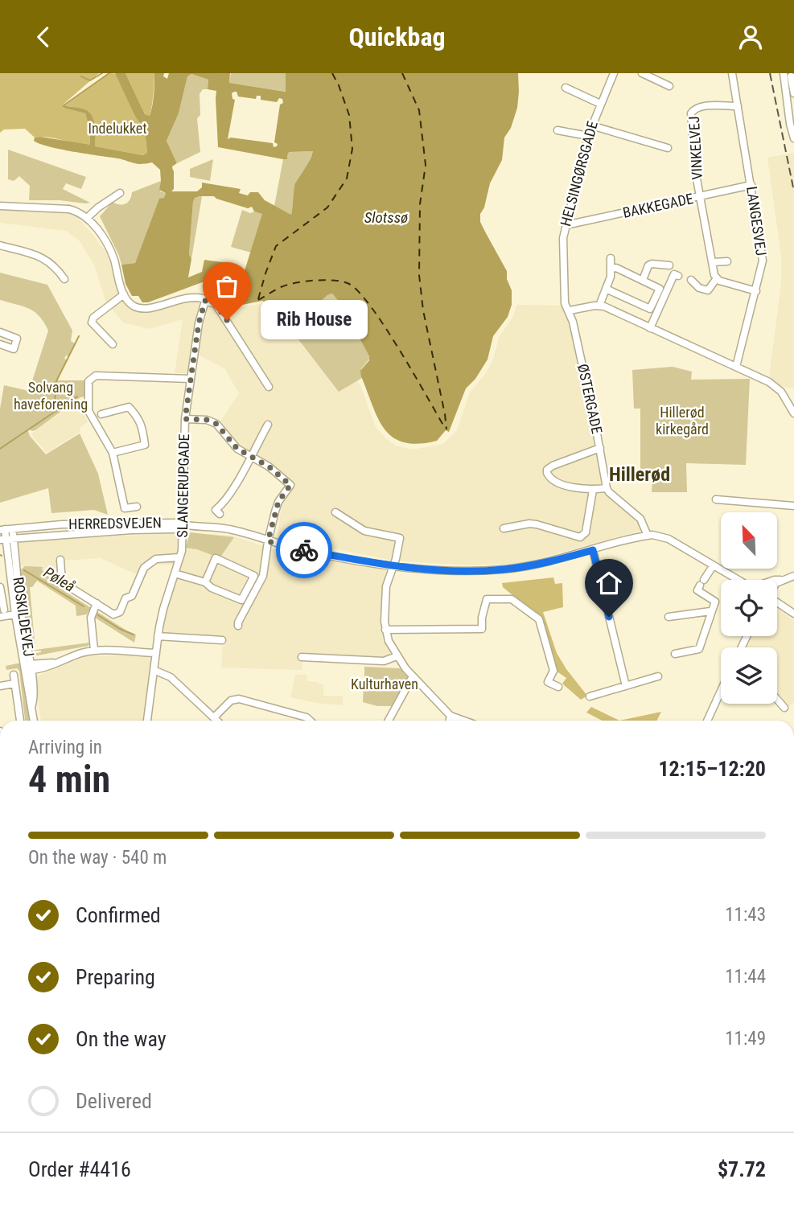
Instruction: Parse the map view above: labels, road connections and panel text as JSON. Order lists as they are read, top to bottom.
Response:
{
  "streets": {
    "street": [
      "VINKELVEJ",
      "HELSINGØRSGADE",
      "BAKKEGADE",
      "LANGESVEJ",
      "ØSTERGADE",
      "SLANGERUPGADE",
      "HERREDSVEJEN",
      "ROSKILDEVEJ"
    ]
  },
  "crossings": [
    ["VINKELVEJ", "BAKKEGADE"],
    ["VINKELVEJ", "LANGESVEJ"],
    ["HELSINGØRSGADE", "BAKKEGADE"],
    ["HELSINGØRSGADE", "ØSTERGADE"],
    ["BAKKEGADE", "LANGESVEJ"],
    ["SLANGERUPGADE", "HERREDSVEJEN"],
    ["HERREDSVEJEN", "ROSKILDEVEJ"]
  ],
  "districts": ["Hillerød"],
  "water": ["Slotssø", "Pøleå"],
  "parks": [
    "Indelukket",
    "Solvang haveforening",
    "Hillerød kirkegård",
    "Kulturhaven"
  ],
  "places": ["Rib House"],
  "north": "top left",
  "page": {
    "header": "Quickbag",
    "bubble": "Rib House",
    "heading": ["4 min", "Arriving in", "12:15–12:20"],
    "panel": ["Order #4416", "$7.72"],
    "bar": "On the way · 540 m",
    "list": [
      ["Confirmed", "11:43"],
      ["Preparing", "11:44"],
      ["On the way", "11:49"],
      "Delivered"
    ]
  }
}
